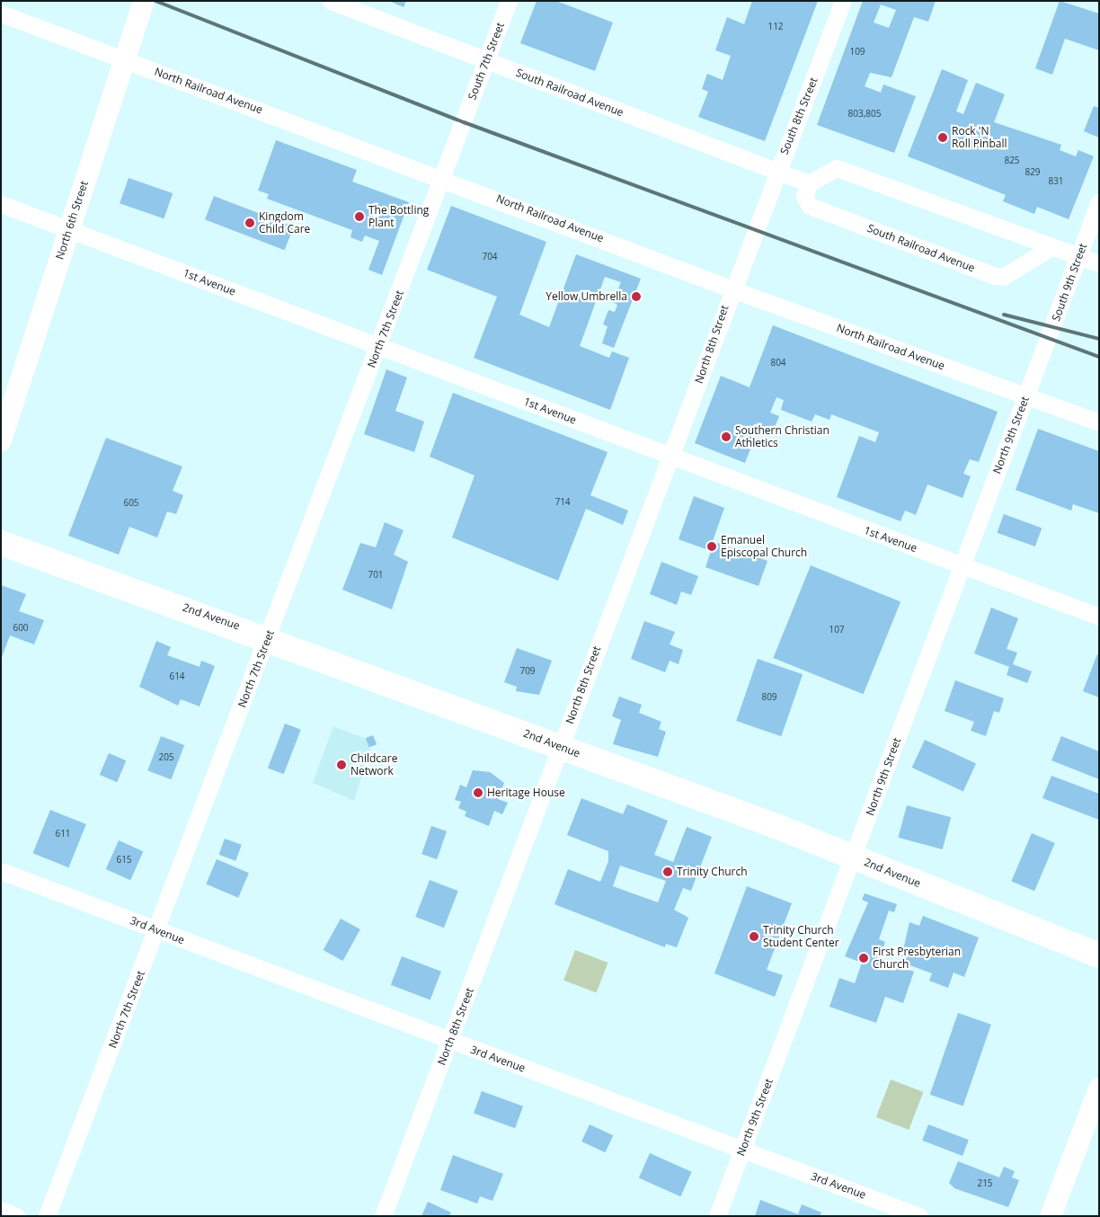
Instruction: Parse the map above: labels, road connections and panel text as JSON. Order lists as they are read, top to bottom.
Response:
{
  "streets": {
    "main road": ["2nd Avenue"],
    "street": [
      "South 7th Street",
      "North Railroad Avenue",
      "South Railroad Avenue",
      "South 8th Street",
      "North 6th Street",
      "1st Avenue",
      "South 9th Street",
      "North 7th Street",
      "North 8th Street",
      "North 9th Street",
      "3rd Avenue"
    ]
  },
  "crossings": [
    ["South 7th Street", "South Railroad Avenue"],
    ["South 7th Street", "North 7th Street"],
    ["North Railroad Avenue", "North 7th Street"],
    ["North Railroad Avenue", "North 8th Street"],
    ["North Railroad Avenue", "North 9th Street"],
    ["South Railroad Avenue", "South 8th Street"],
    ["South 8th Street", "North 8th Street"],
    ["North 6th Street", "1st Avenue"],
    ["1st Avenue", "North 7th Street"],
    ["1st Avenue", "North 8th Street"],
    ["1st Avenue", "North 9th Street"],
    ["South 9th Street", "North 9th Street"],
    ["North 7th Street", "2nd Avenue"],
    ["North 7th Street", "3rd Avenue"],
    ["North 8th Street", "2nd Avenue"],
    ["North 8th Street", "3rd Avenue"],
    ["North 9th Street", "2nd Avenue"],
    ["North 9th Street", "3rd Avenue"]
  ],
  "places": [
    "Rock 'N Roll Pinball",
    "The Bottling Plant",
    "Kingdom Child Care",
    "Yellow Umbrella",
    "Southern Christian Athletics",
    "Emanuel Episcopal Church",
    "Childcare Network",
    "Heritage House",
    "Trinity Church",
    "Trinity Church Student Center",
    "First Presbyterian Church"
  ],
  "house_numbers": [
    "112",
    "109",
    "803,805",
    "825",
    "829",
    "831",
    "704",
    "804",
    "714",
    "605",
    "701",
    "600",
    "107",
    "709",
    "614",
    "809",
    "205",
    "611",
    "615",
    "215"
  ]
}
